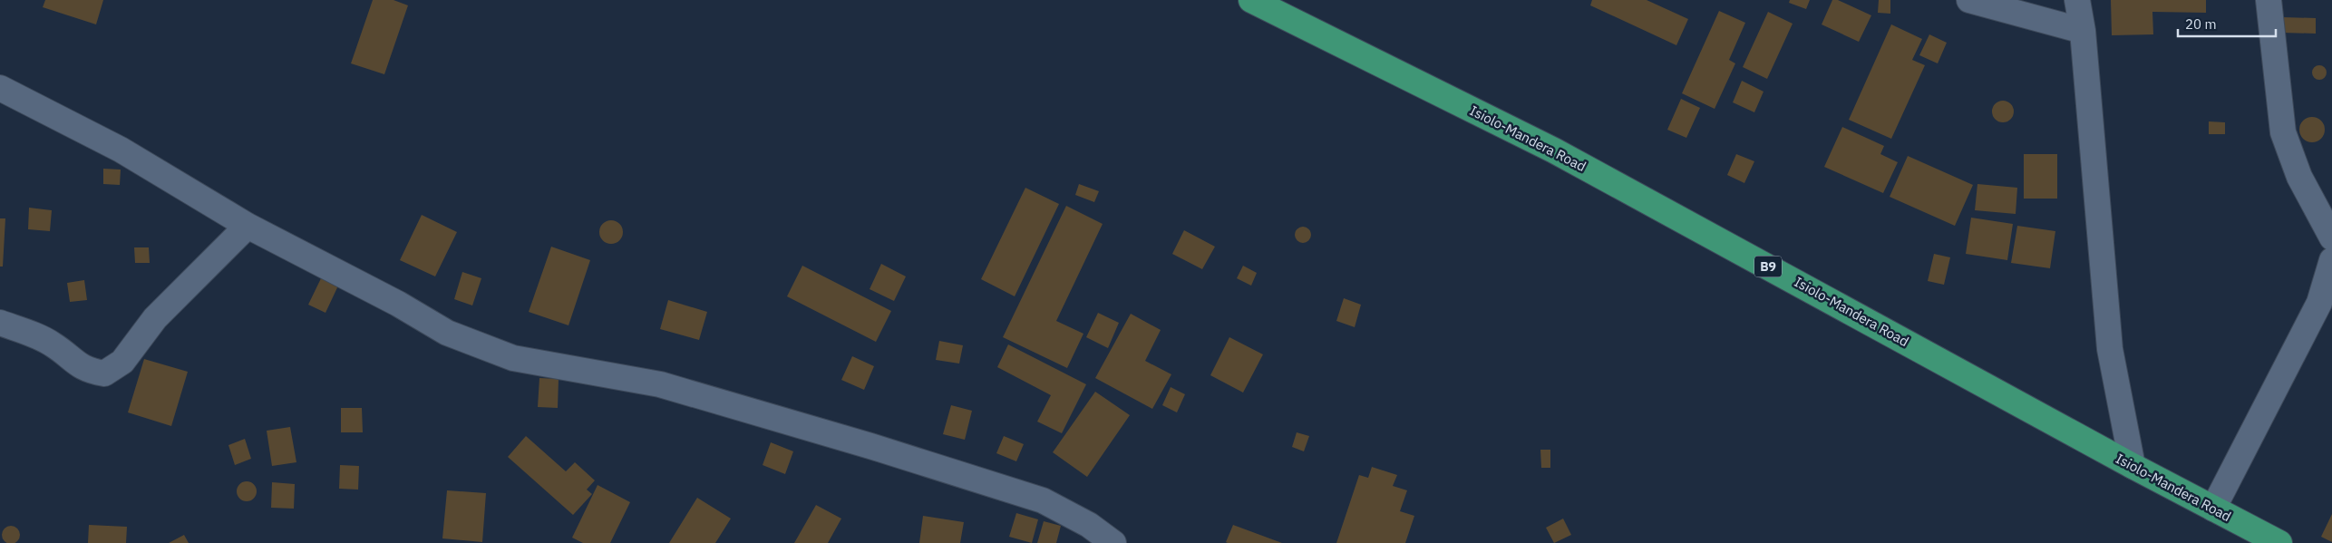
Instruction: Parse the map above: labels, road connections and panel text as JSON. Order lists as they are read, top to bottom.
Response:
{
  "streets": {
    "highway": ["Isiolo-Mandera Road", "B9"]
  },
  "scale_bar": "20 m"
}
